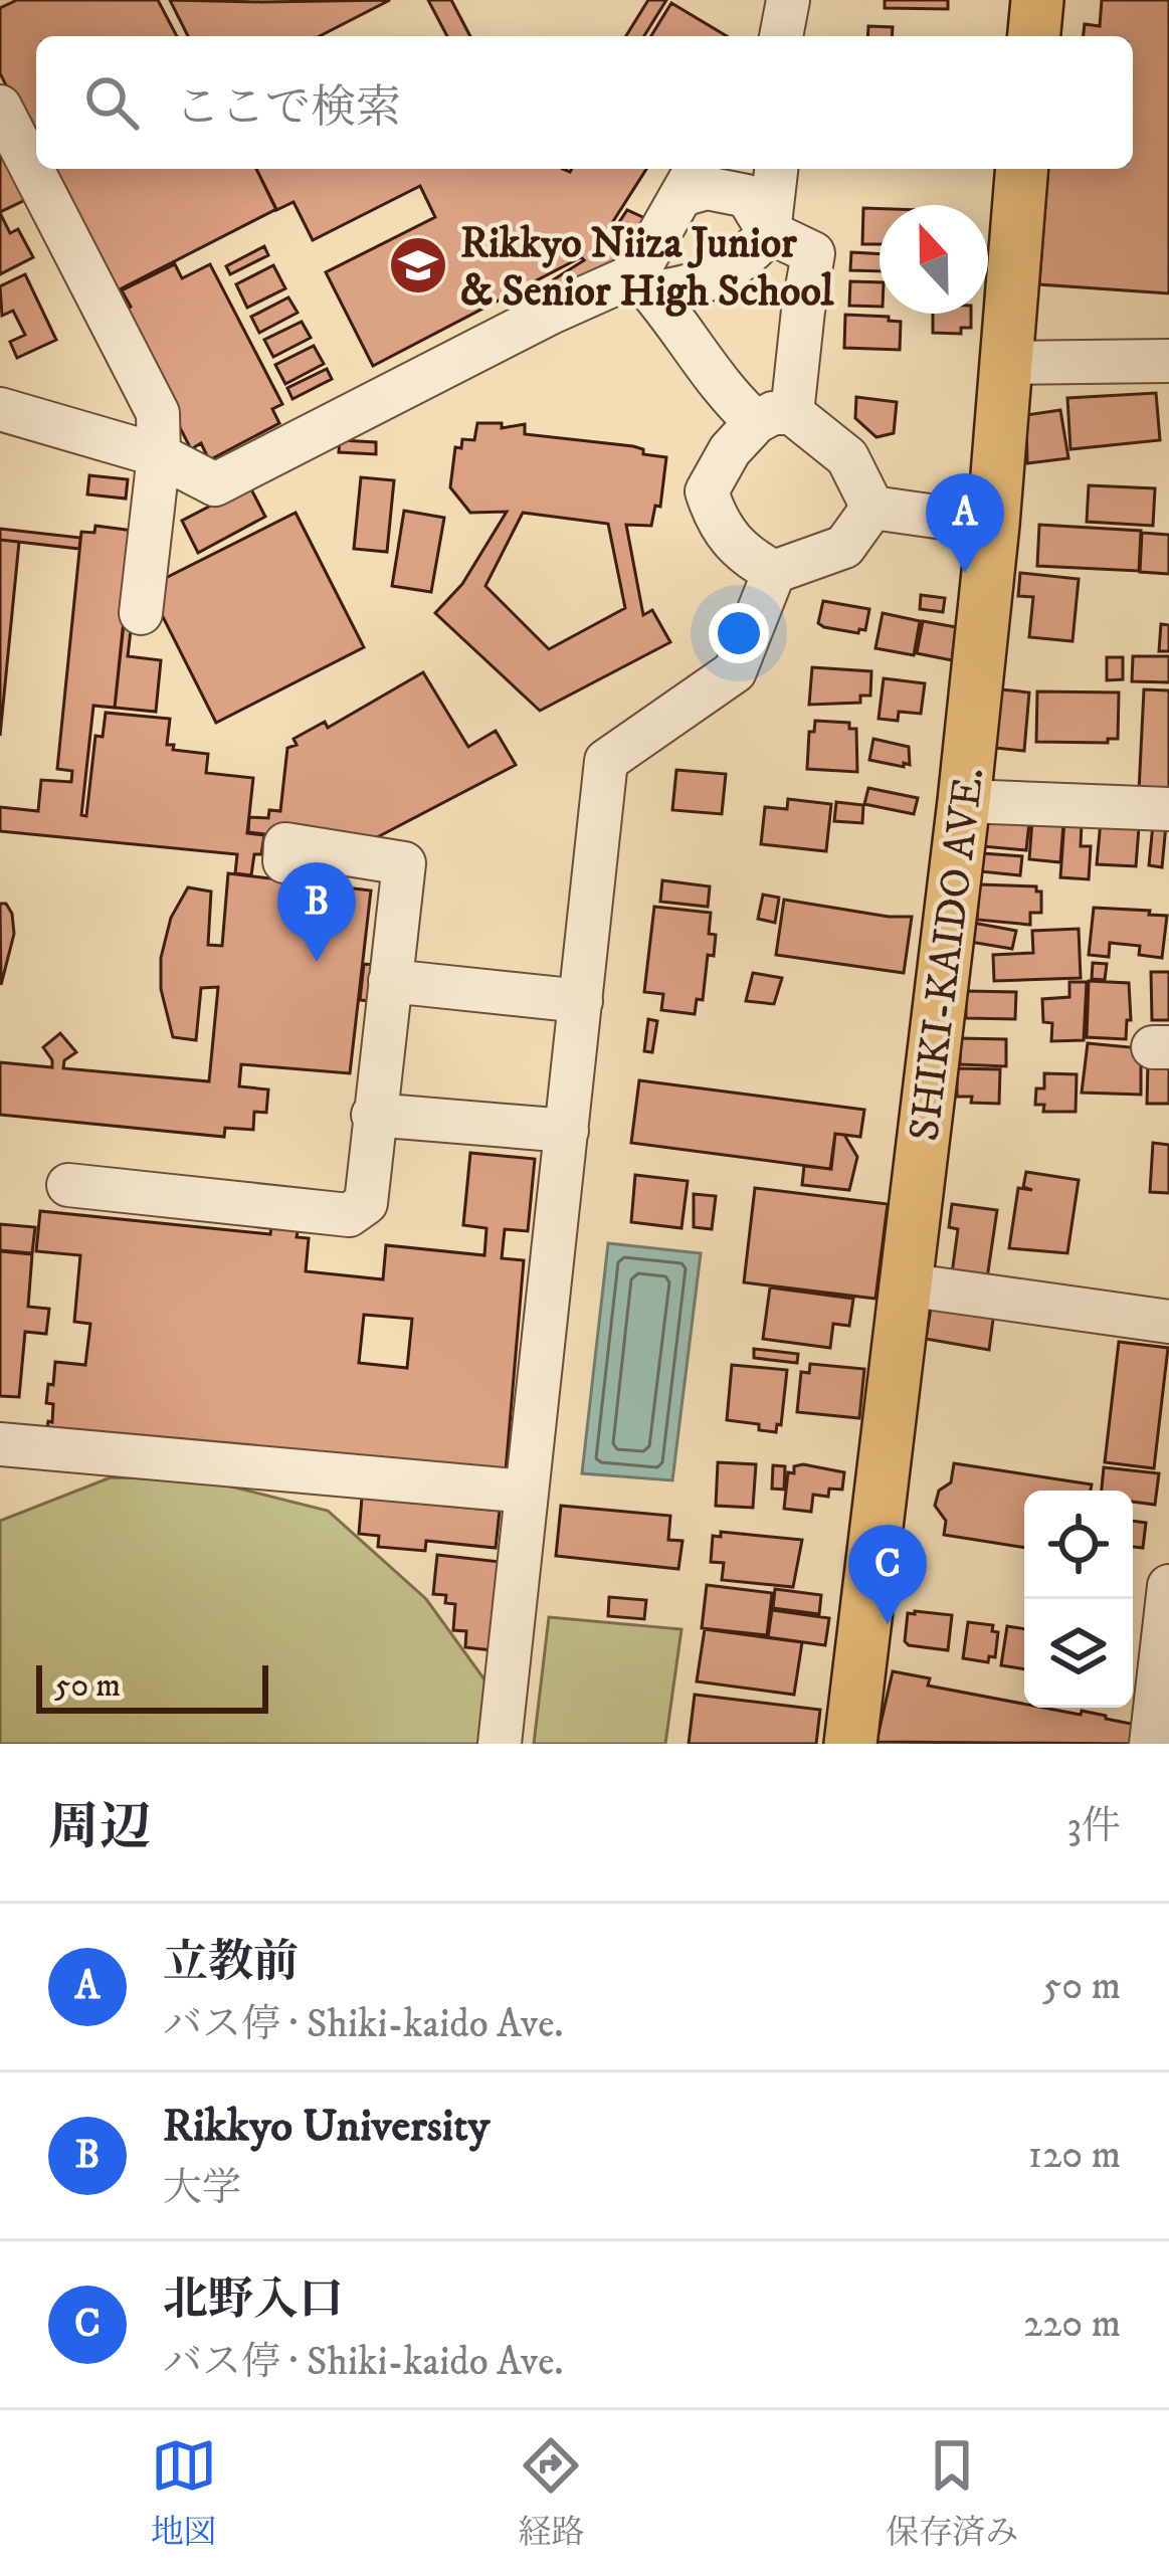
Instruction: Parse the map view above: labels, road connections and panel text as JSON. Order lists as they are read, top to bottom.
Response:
{
  "streets": {
    "main road": ["SHIKI-KAIDO AVE."]
  },
  "places": {
    "school or university": ["Rikkyo Niiza Junior & Senior High School"]
  },
  "scale_bar": "50 m",
  "north": "top",
  "page": {
    "search": "ここで検索",
    "pins": ["A", "B", "C"],
    "scale": "50 m",
    "heading": ["周辺", "3件"],
    "list": [
      {
        "mark": "A",
        "name": "立教前",
        "note": "バス停 · Shiki-kaido Ave.",
        "value": "50 m"
      },
      {
        "mark": "B",
        "name": "Rikkyo University",
        "note": "大学",
        "value": "120 m"
      },
      {
        "mark": "C",
        "name": "北野入口",
        "note": "バス停 · Shiki-kaido Ave.",
        "value": "220 m"
      }
    ],
    "nav": ["地図", "経路", "保存済み"]
  }
}
